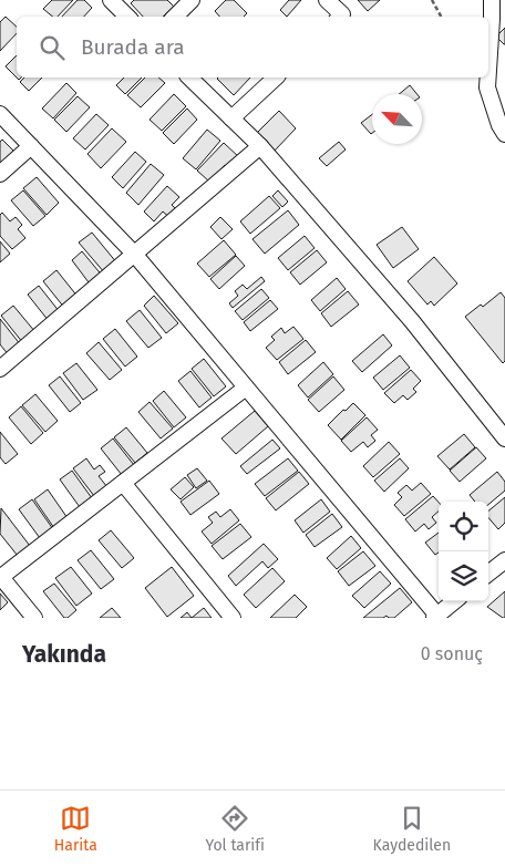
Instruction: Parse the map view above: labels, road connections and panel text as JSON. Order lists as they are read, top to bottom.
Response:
{
  "north": "top left",
  "page": {
    "search": "Burada ara",
    "heading": ["Yakında", "0 sonuç"],
    "nav": ["Harita", "Yol tarifi", "Kaydedilen"]
  }
}
